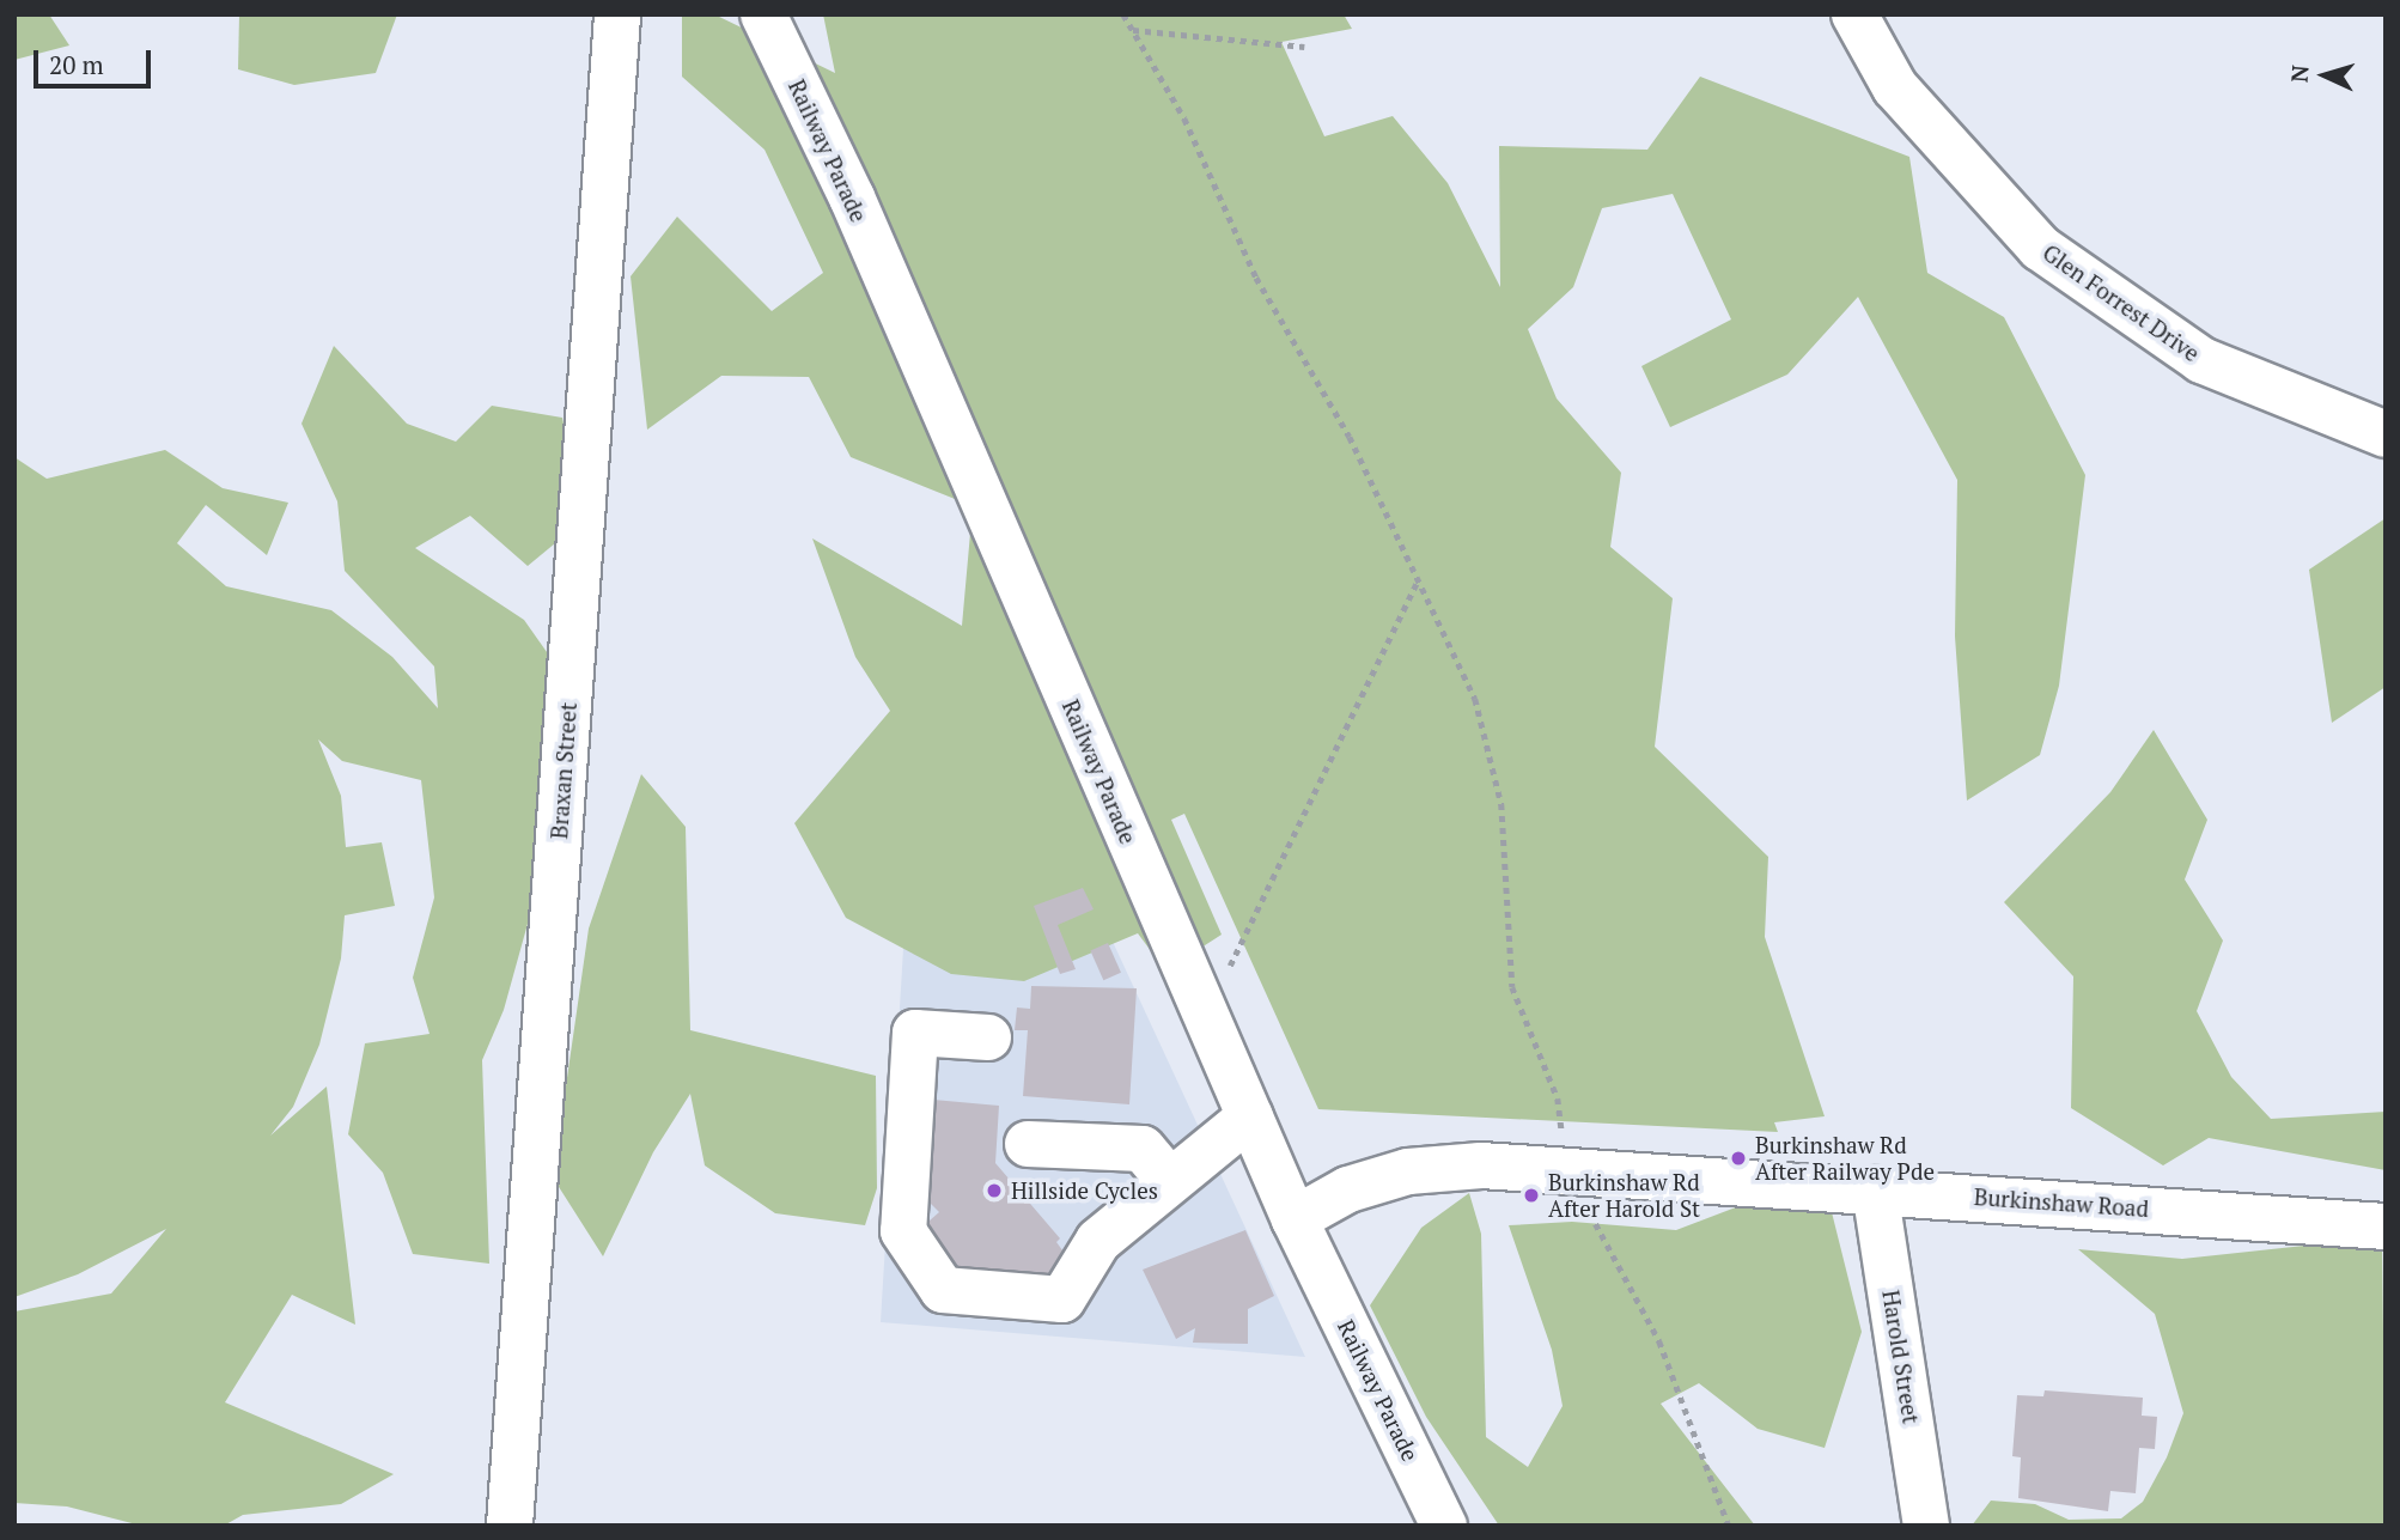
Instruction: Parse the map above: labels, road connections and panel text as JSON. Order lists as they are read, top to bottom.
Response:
{
  "streets": {
    "street": [
      "Railway Parade",
      "Glen Forrest Drive",
      "Braxan Street",
      "Burkinshaw Road",
      "Harold Street"
    ]
  },
  "crossings": [
    ["Railway Parade", "Burkinshaw Road"],
    ["Burkinshaw Road", "Harold Street"]
  ],
  "places": ["Burkinshaw Rd After Railway Pde", "Hillside Cycles", "Burkinshaw Rd After Harold St"],
  "scale_bar": "20 m",
  "north": "left"
}
